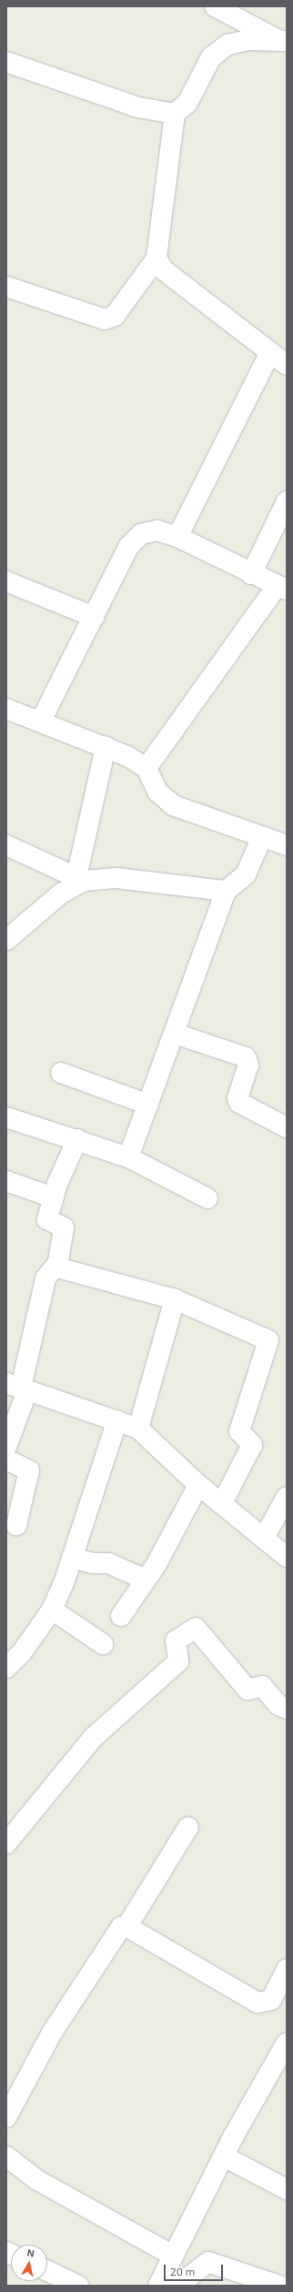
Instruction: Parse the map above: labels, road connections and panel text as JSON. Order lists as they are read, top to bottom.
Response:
{
  "scale_bar": "20 m",
  "north": "top"
}
